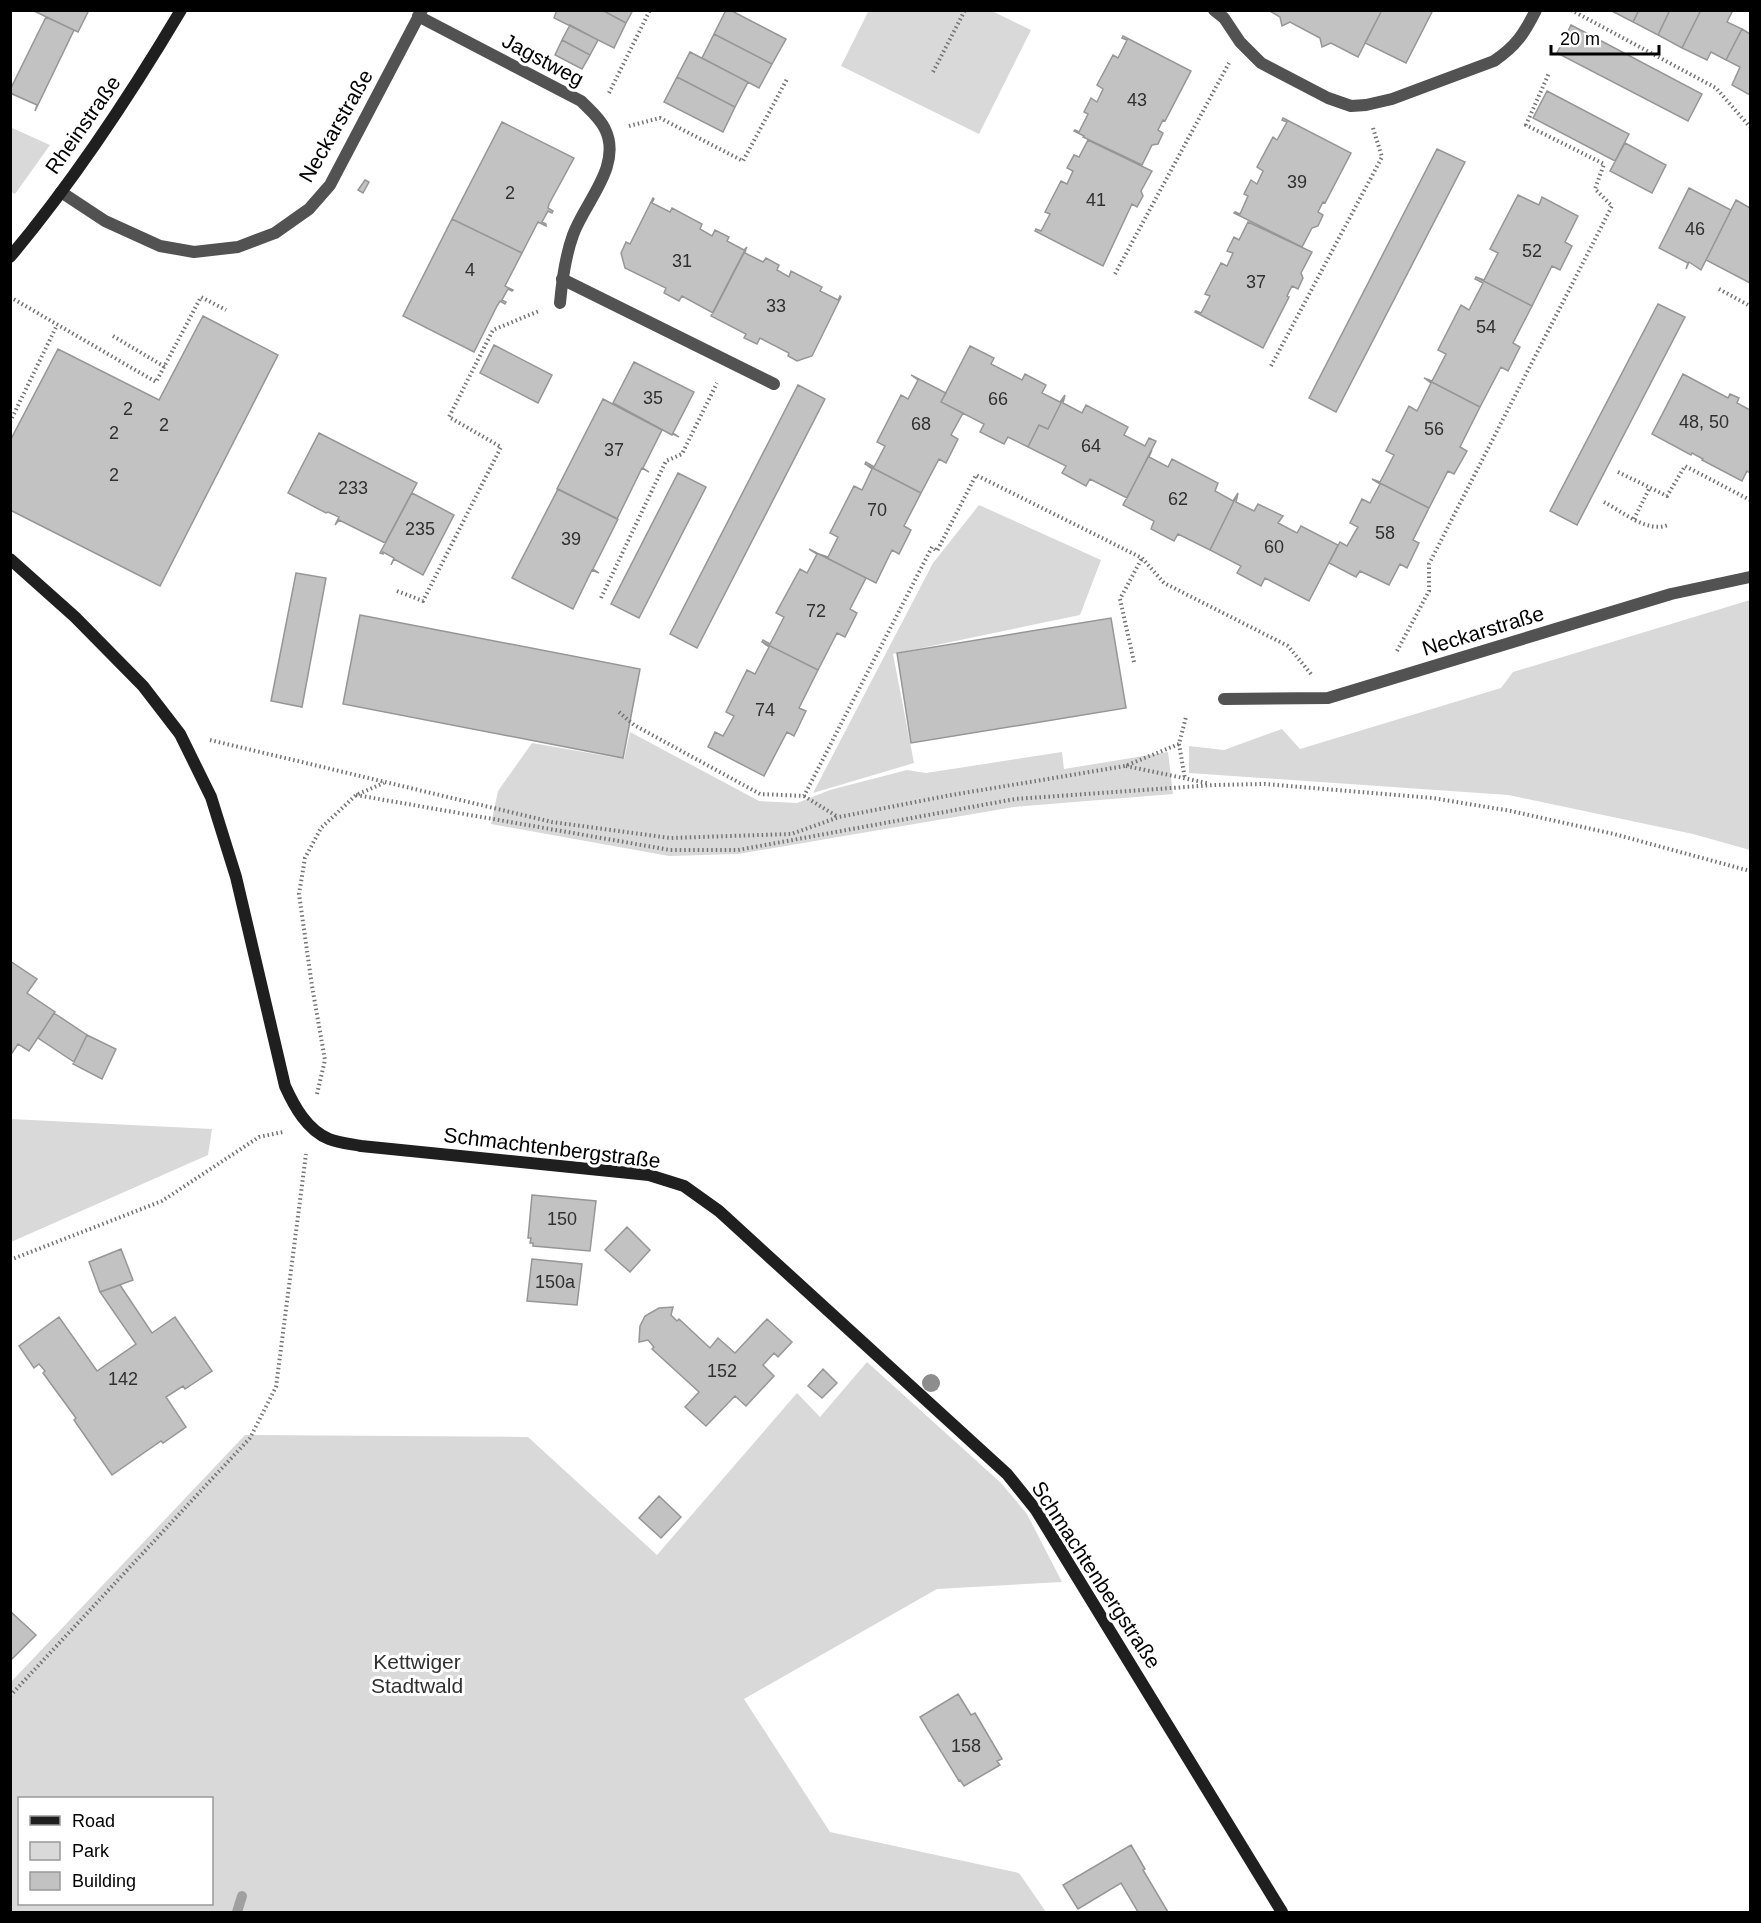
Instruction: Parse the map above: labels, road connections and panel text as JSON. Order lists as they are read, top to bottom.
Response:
{
  "streets": {
    "street": [
      "Jagstweg",
      "Rheinstraße",
      "Neckarstraße",
      "Schmachtenbergstraße"
    ]
  },
  "crossings": [
    ["Jagstweg", "Neckarstraße"],
    ["Rheinstraße", "Neckarstraße"]
  ],
  "parks": ["Kettwiger Stadtwald"],
  "house_numbers": [
    "43",
    "39",
    "2",
    "41",
    "46",
    "52",
    "31",
    "4",
    "37",
    "33",
    "54",
    "35",
    "66",
    "2",
    "48, 50",
    "68",
    "2",
    "56",
    "2",
    "64",
    "37",
    "2",
    "233",
    "62",
    "70",
    "235",
    "58",
    "39",
    "60",
    "72",
    "74",
    "150",
    "150a",
    "152",
    "142",
    "158"
  ],
  "legend": ["Road", "Park", "Building"],
  "scale_bar": "20 m"
}
